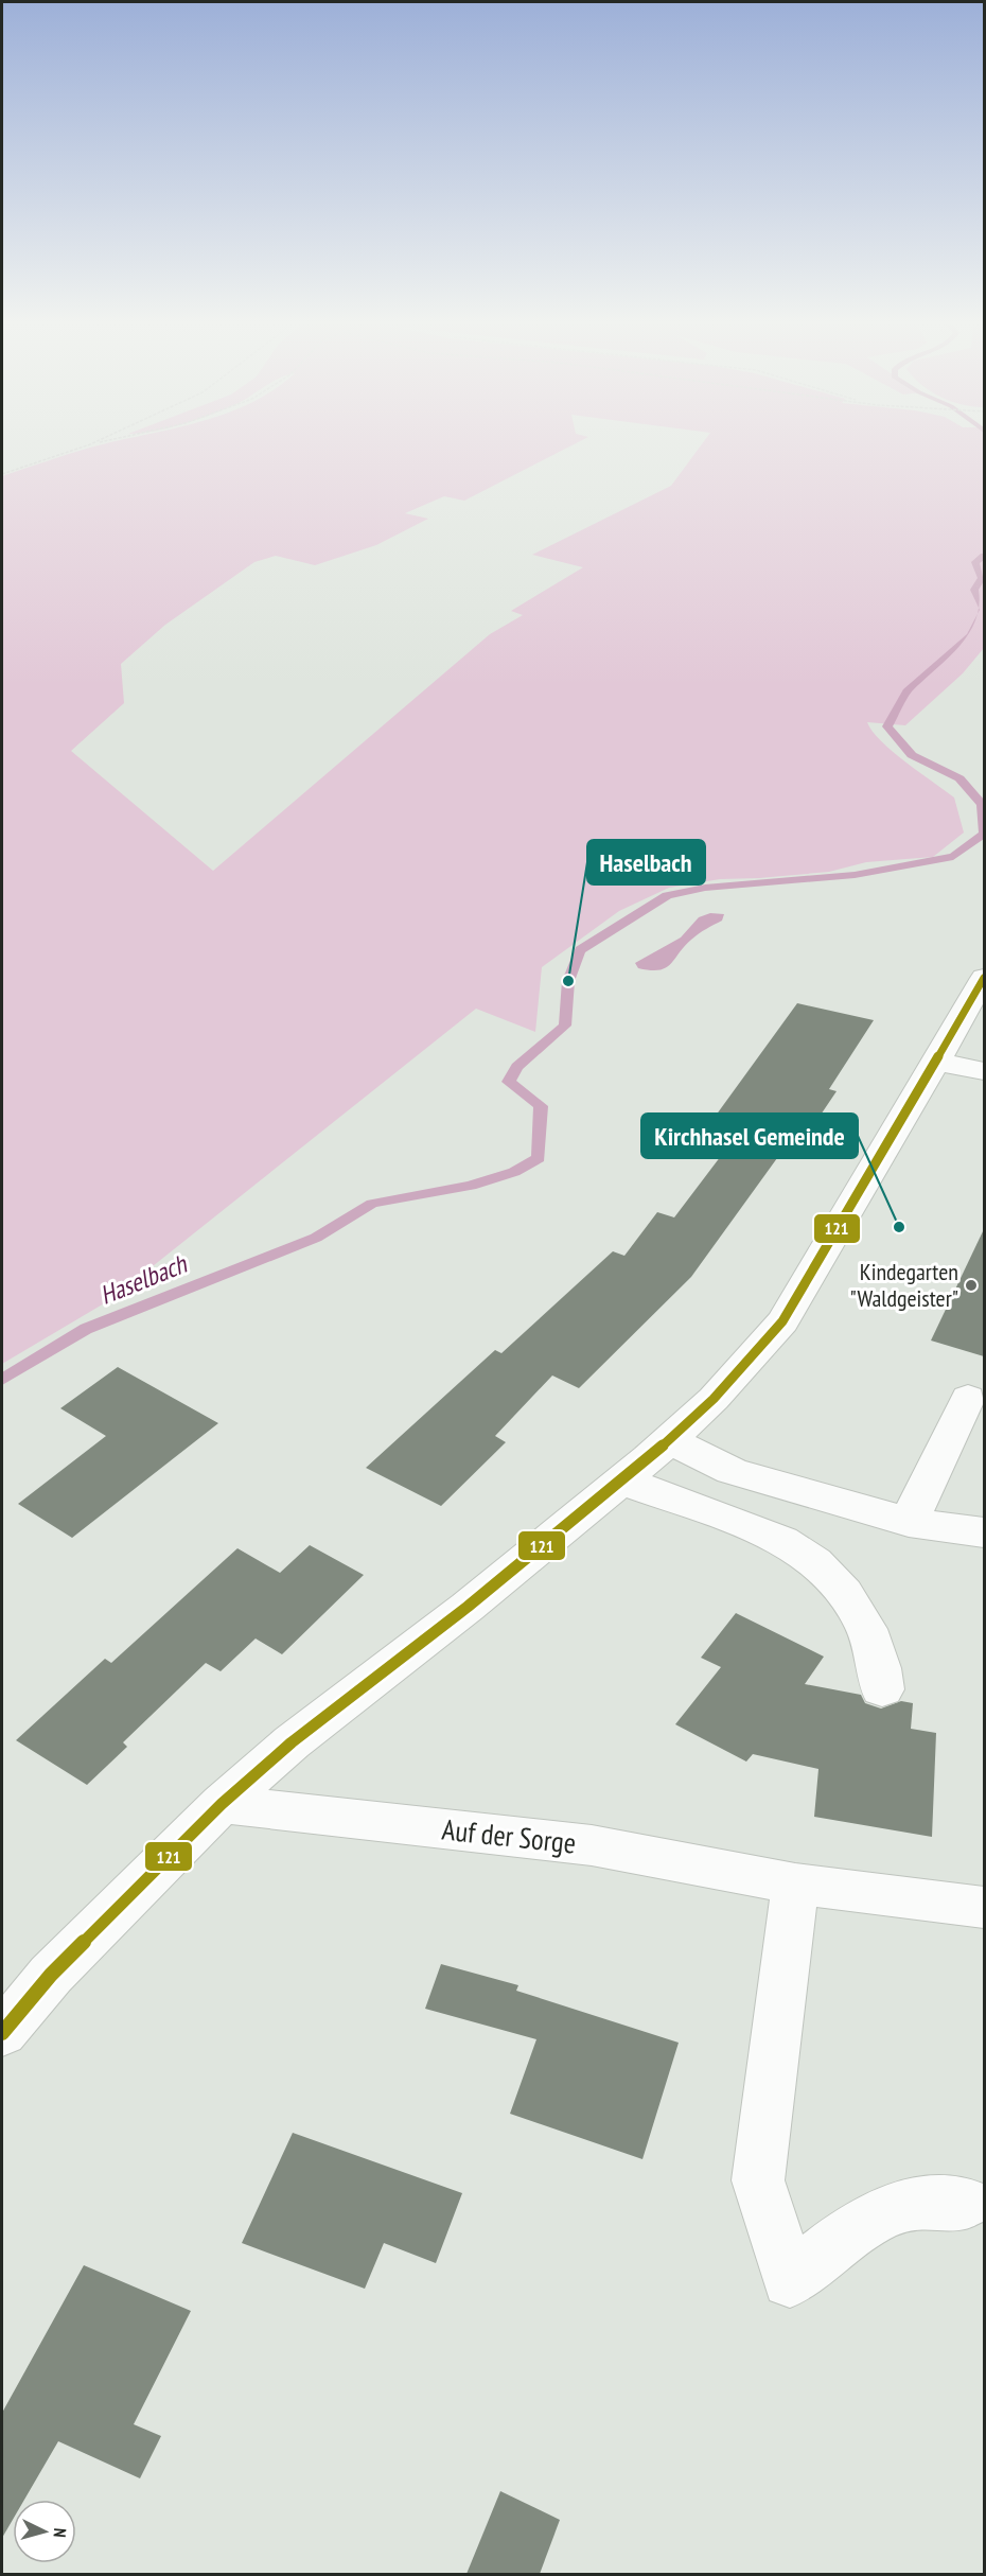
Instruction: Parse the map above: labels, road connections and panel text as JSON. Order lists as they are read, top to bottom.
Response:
{
  "streets": {
    "street": ["Auf der Sorge"]
  },
  "water": ["Haselbach"],
  "places": ["Haselbach", "Kirchhasel Gemeinde", "Kindegarten \"Waldgeister\""],
  "lines": ["transit line 121"],
  "north": "right"
}
